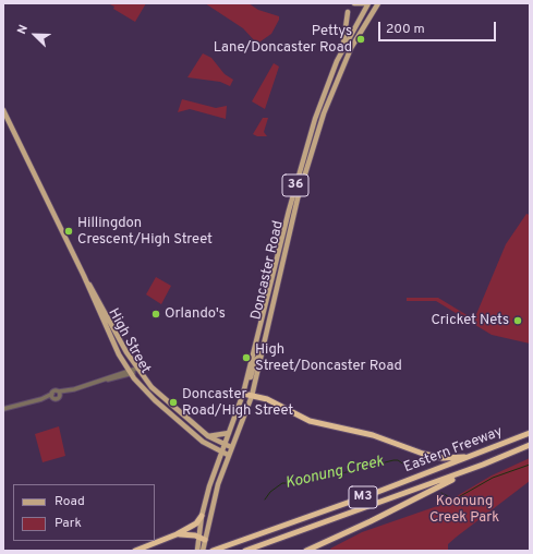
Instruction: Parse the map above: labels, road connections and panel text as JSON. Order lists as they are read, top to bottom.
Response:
{
  "streets": {
    "highway": ["Eastern Freeway", "M3"],
    "main road": ["36", "Doncaster Road", "High Street"]
  },
  "crossings": [
    ["Doncaster Road", "High Street"]
  ],
  "water": ["Koonung Creek"],
  "parks": ["Koonung Creek Park"],
  "places": [
    "Pettys Lane/Doncaster Road",
    "Hillingdon Crescent/High Street",
    "Orlando's",
    "Cricket Nets",
    "High Street/Doncaster Road",
    "Doncaster Road/High Street"
  ],
  "legend": ["Road", "Park"],
  "scale_bar": "200 m",
  "north": "top left"
}
